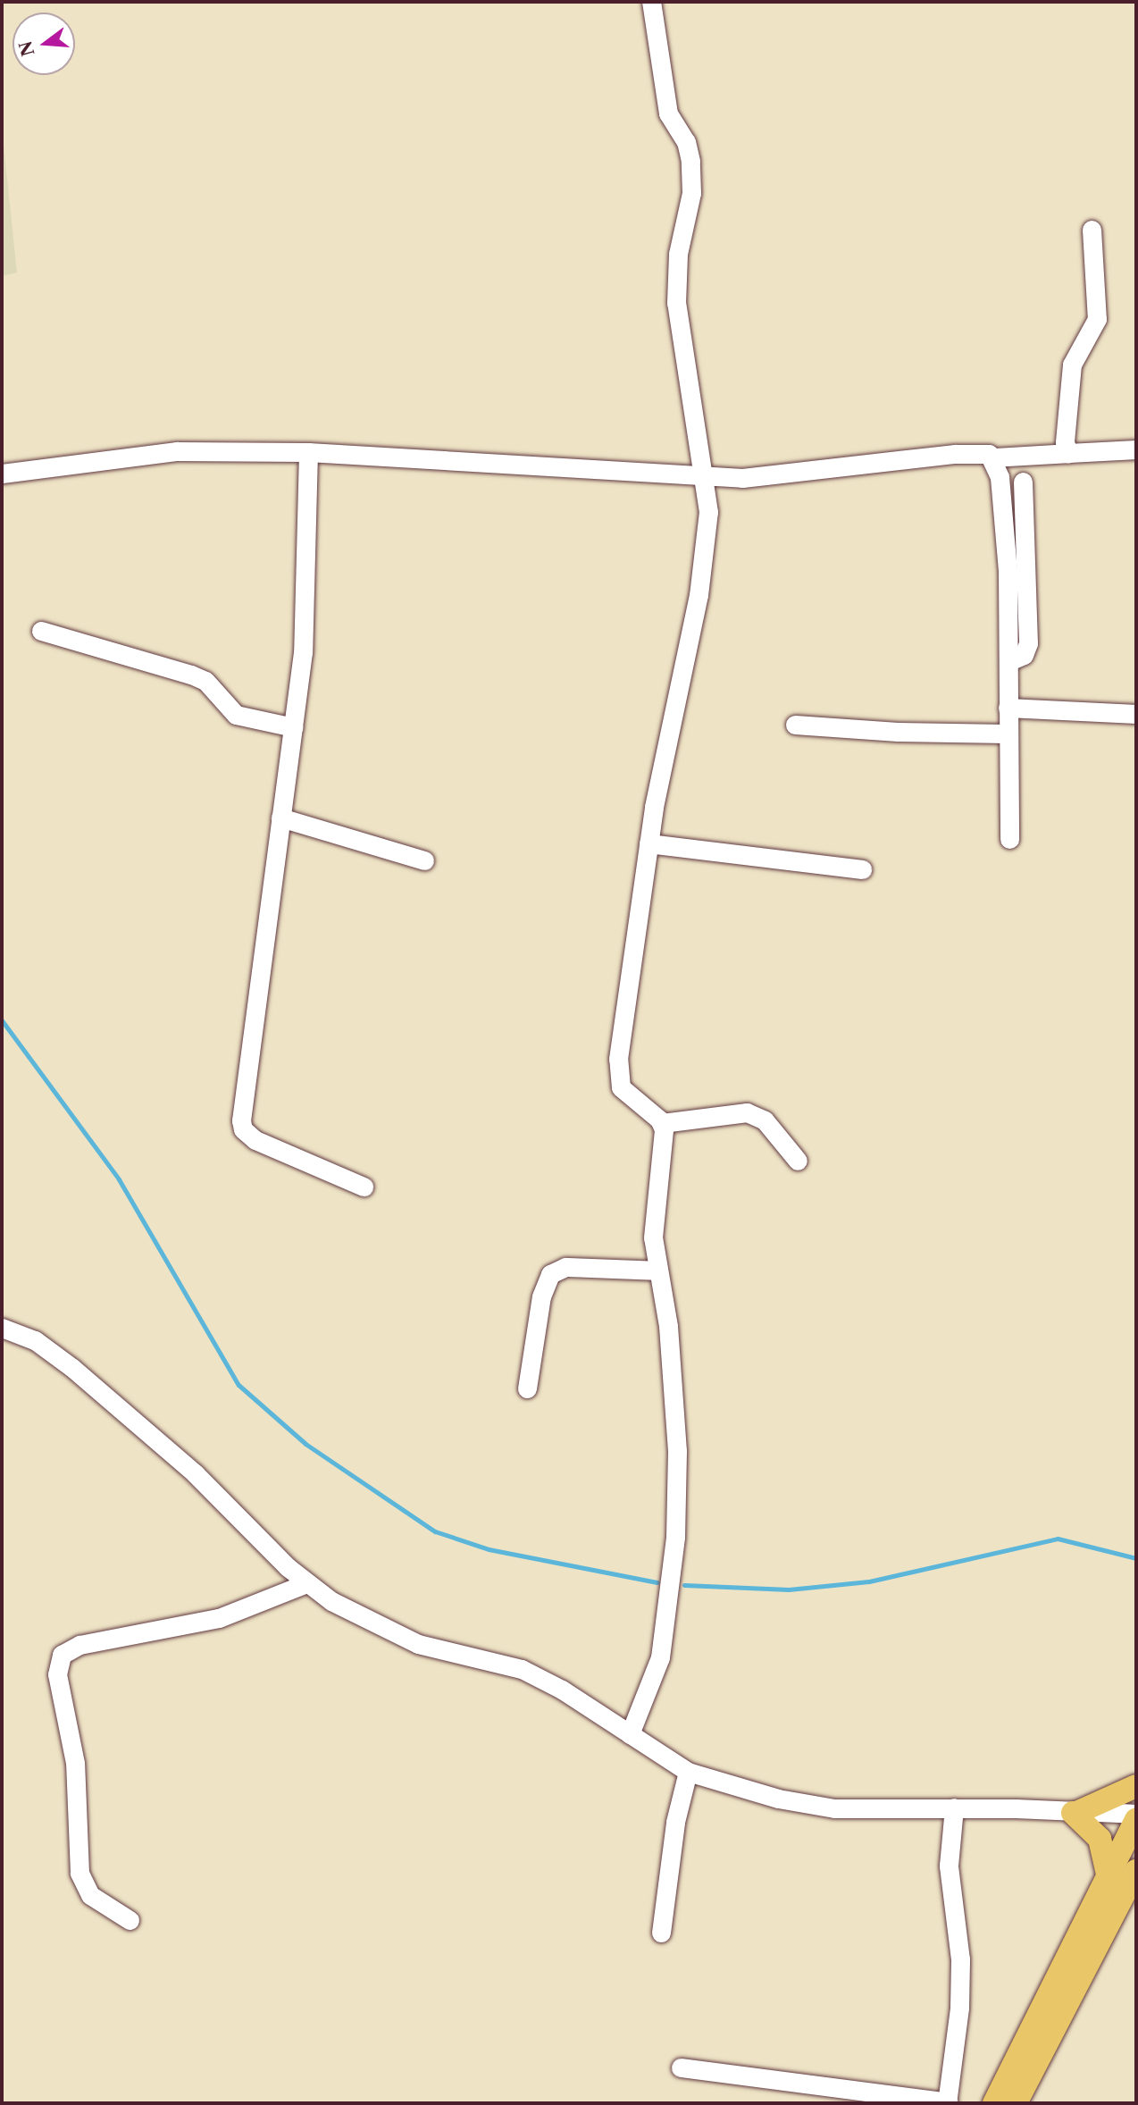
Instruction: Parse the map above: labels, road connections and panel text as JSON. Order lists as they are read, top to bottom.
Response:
{
  "north": "left"
}
